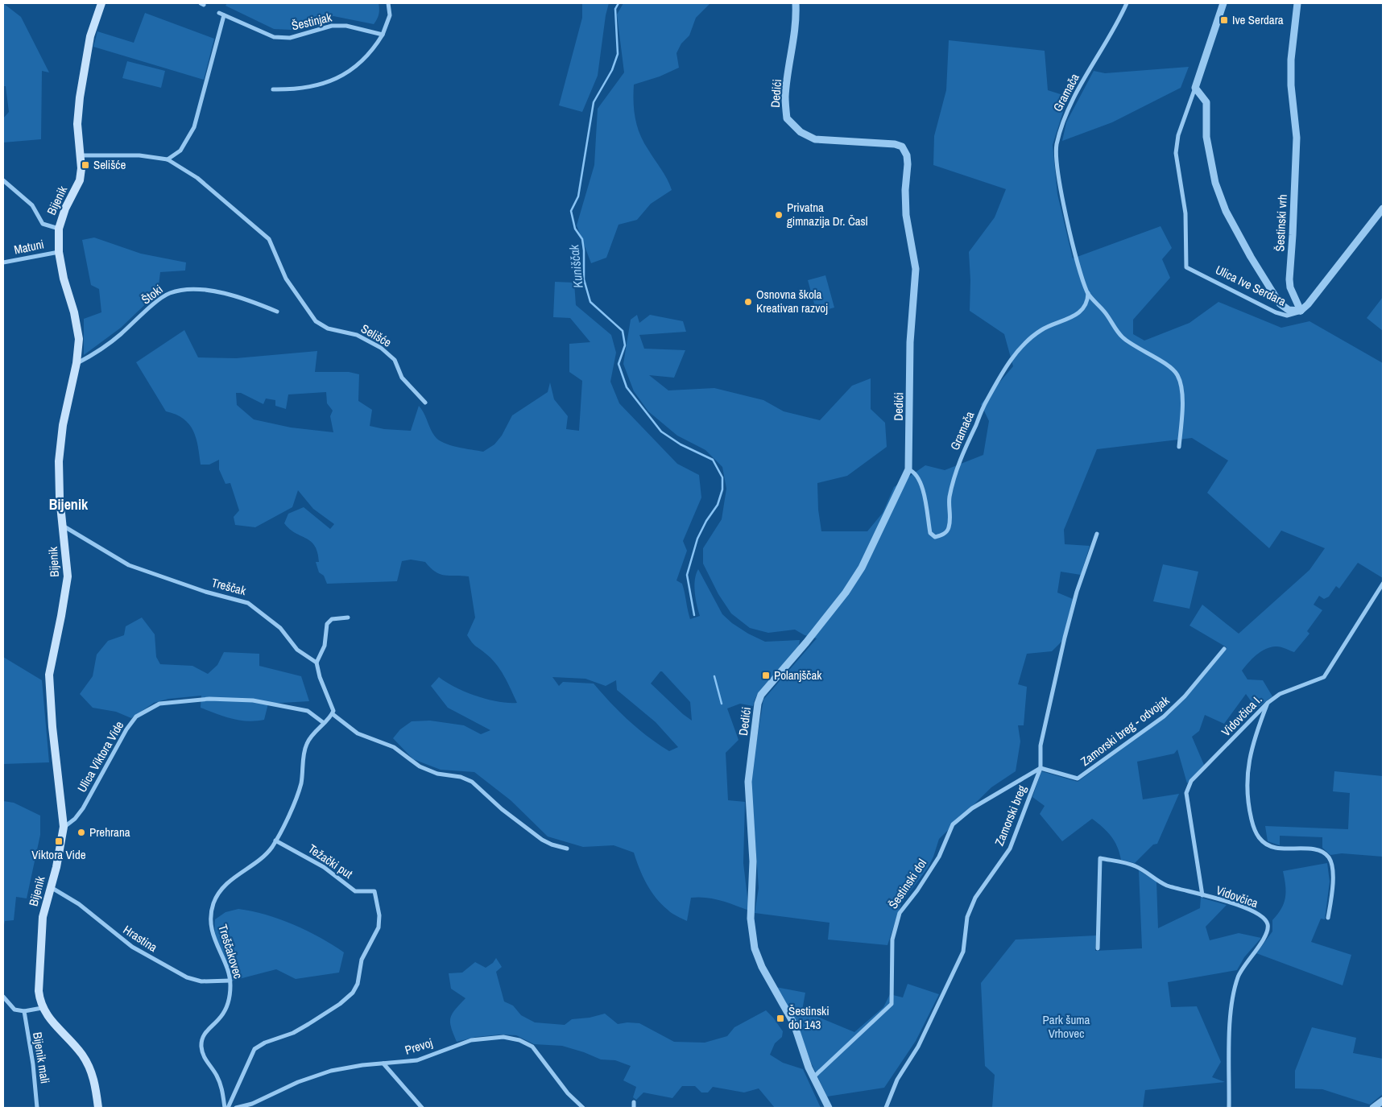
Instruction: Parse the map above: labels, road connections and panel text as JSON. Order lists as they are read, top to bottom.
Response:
{
  "streets": {
    "main road": ["Bijenik"],
    "street": [
      "Šestinjak",
      "Gramača",
      "Dedići",
      "Šestinski vrh",
      "Matuni",
      "Ulica Ive Serdara",
      "Štoki",
      "Selišće",
      "Treščak",
      "Vidovčica I.",
      "Zamorski breg - odvojak",
      "Ulica Viktora Vide",
      "Zamorski breg",
      "Težački put",
      "Šestinski dol",
      "Vidovčica",
      "Hrastina",
      "Treščakovec",
      "Prevoj",
      "Bijenik mali"
    ]
  },
  "crossings": [
    ["Gramača", "Dedići"],
    ["Dedići", "Šestinski dol"],
    ["Bijenik", "Matuni"],
    ["Bijenik", "Štoki"],
    ["Bijenik", "Selišće"],
    ["Bijenik", "Treščak"],
    ["Bijenik", "Ulica Viktora Vide"],
    ["Bijenik", "Hrastina"],
    ["Šestinski vrh", "Ulica Ive Serdara"],
    ["Vidovčica I.", "Vidovčica"],
    ["Zamorski breg - odvojak", "Zamorski breg"],
    ["Zamorski breg - odvojak", "Šestinski dol"],
    ["Ulica Viktora Vide", "Treščakovec"],
    ["Zamorski breg", "Šestinski dol"],
    ["Težački put", "Treščakovec"],
    ["Hrastina", "Treščakovec"]
  ],
  "districts": ["Bijenik"],
  "water": ["Kuniščak"],
  "parks": ["Park šuma Vrhovec"],
  "places": {
    "transit": [
      "Ive Serdara",
      "Selišće",
      "Polanjščak",
      "Viktora Vide",
      "Šestinski dol 143"
    ],
    "other": ["Privatna gimnazija Dr. Časl", "Osnovna škola Kreativan razvoj", "Prehrana"]
  }
}
